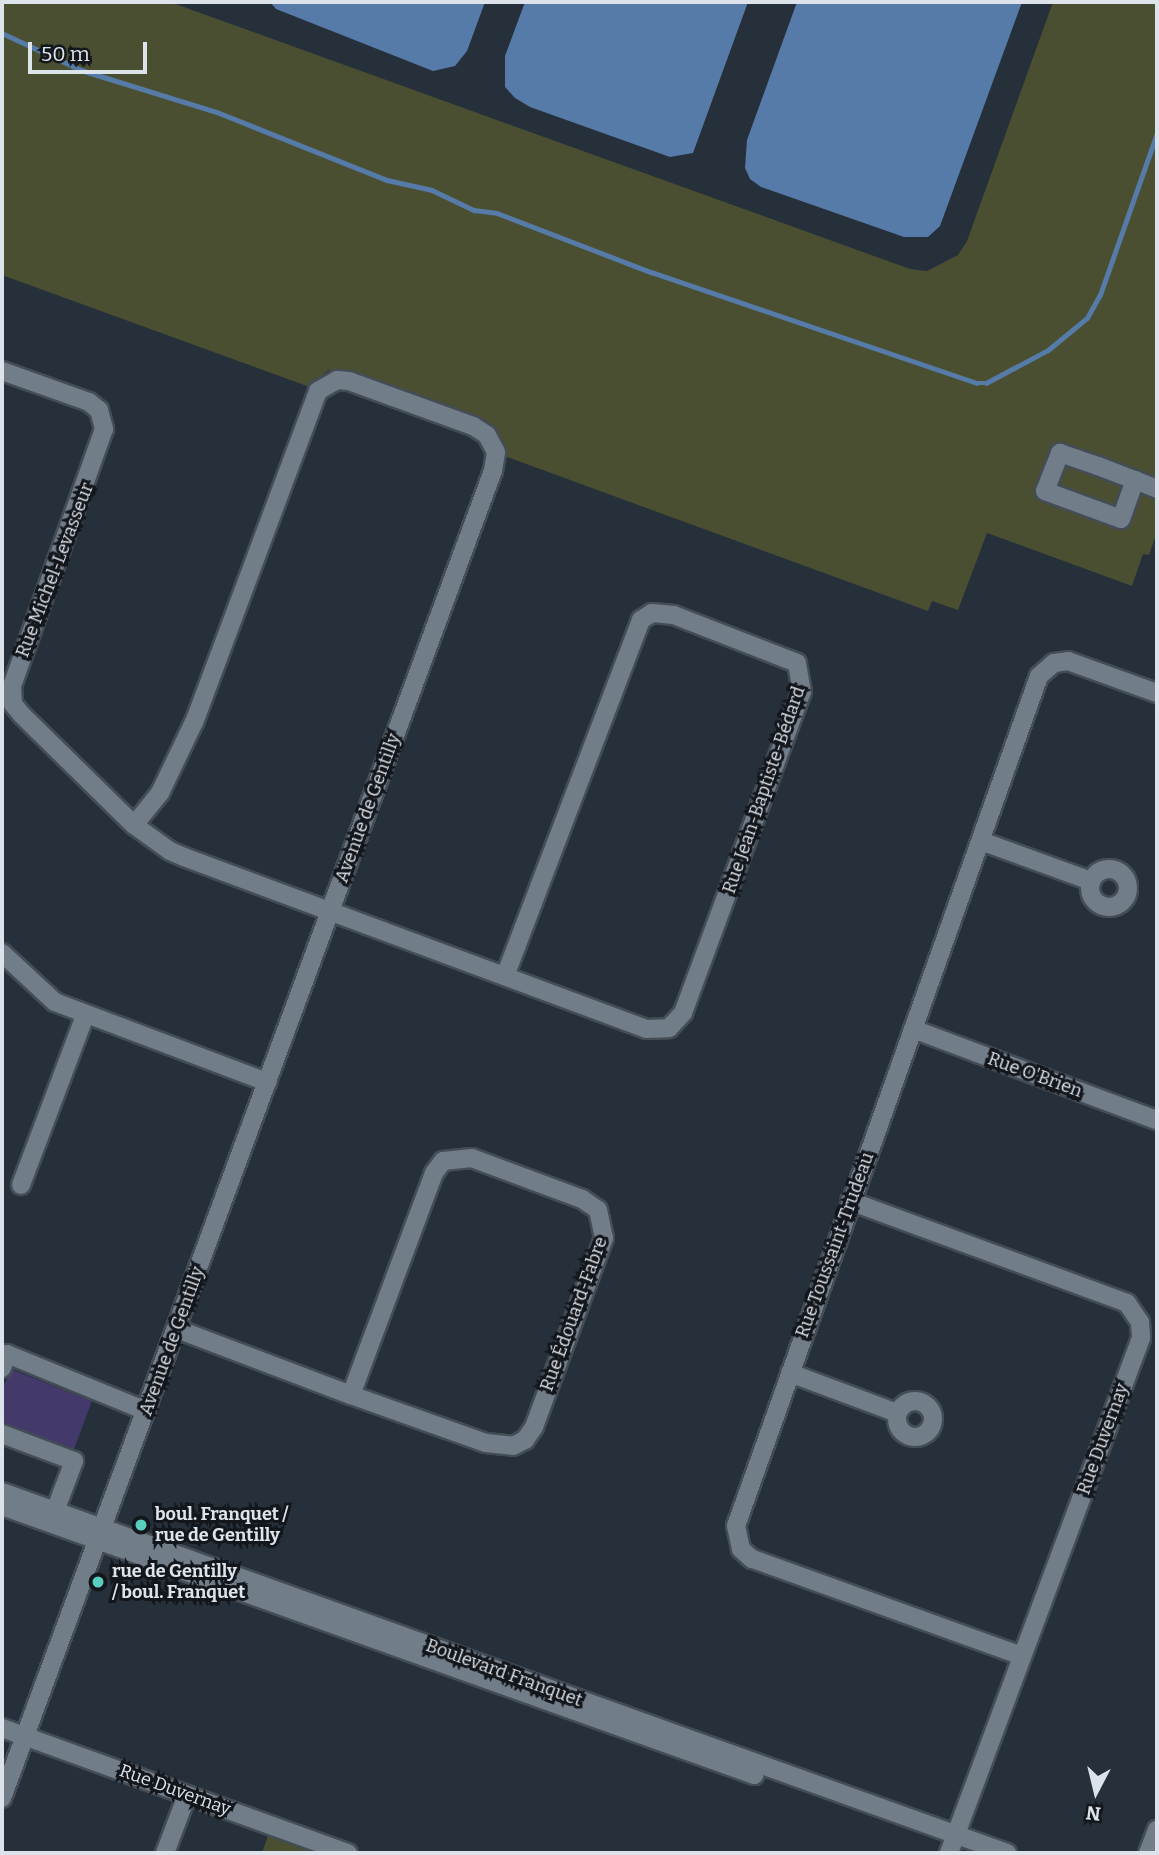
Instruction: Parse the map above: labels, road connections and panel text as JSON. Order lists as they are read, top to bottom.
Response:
{
  "streets": {
    "street": [
      "Rue Michel-Levasseur",
      "Rue Jean-Baptiste-Bédard",
      "Avenue de Gentilly",
      "Rue O'Brien",
      "Rue Toussaint-Trudeau",
      "Rue Édouard-Fabre",
      "Rue Duvernay",
      "Boulevard Franquet"
    ]
  },
  "crossings": [
    ["Rue Michel-Levasseur", "Rue Jean-Baptiste-Bédard"],
    ["Rue Michel-Levasseur", "Avenue de Gentilly"],
    ["Rue Jean-Baptiste-Bédard", "Avenue de Gentilly"],
    ["Avenue de Gentilly", "Rue Édouard-Fabre"],
    ["Avenue de Gentilly", "Rue Duvernay"],
    ["Avenue de Gentilly", "Boulevard Franquet"],
    ["Rue O'Brien", "Rue Toussaint-Trudeau"],
    ["Rue Toussaint-Trudeau", "Rue Duvernay"],
    ["Rue Duvernay", "Boulevard Franquet"]
  ],
  "places": ["boul. Franquet / rue de Gentilly", "rue de Gentilly / boul. Franquet"],
  "scale_bar": "50 m",
  "north": "bottom"
}
